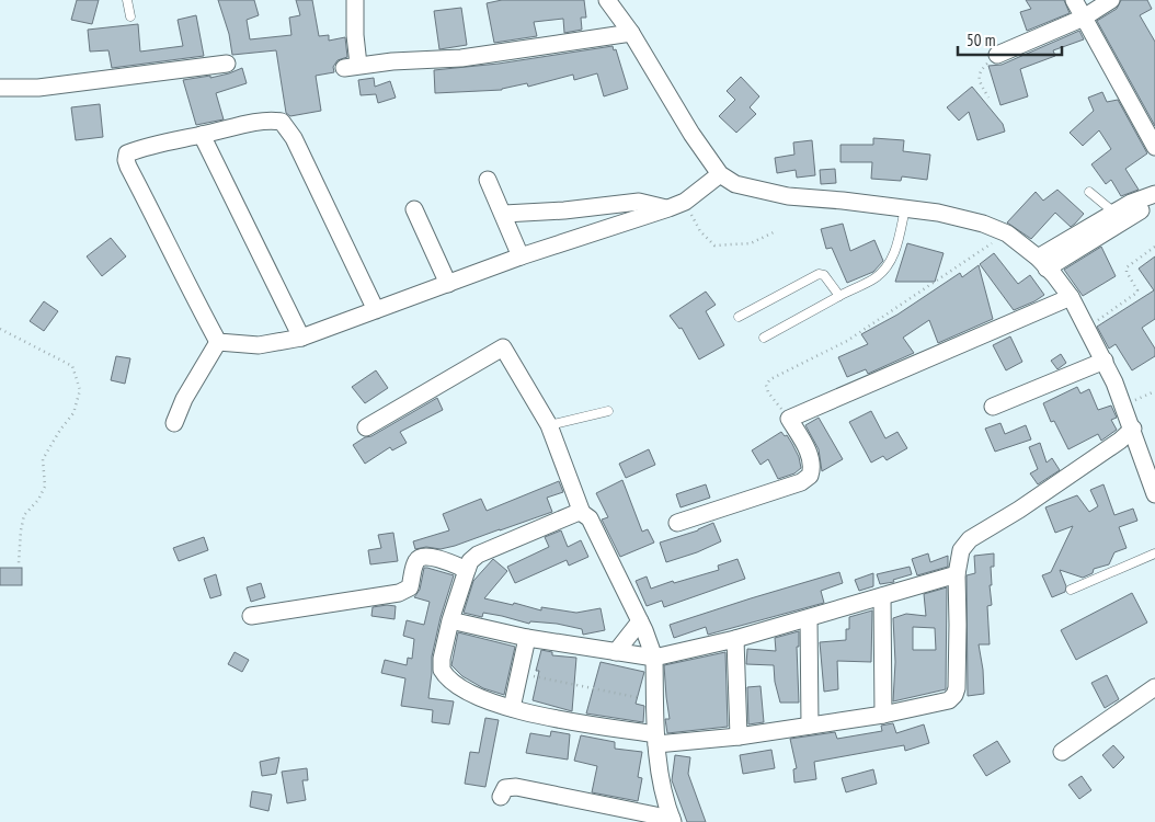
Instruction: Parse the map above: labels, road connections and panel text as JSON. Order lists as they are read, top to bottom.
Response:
{
  "scale_bar": "50 m"
}
